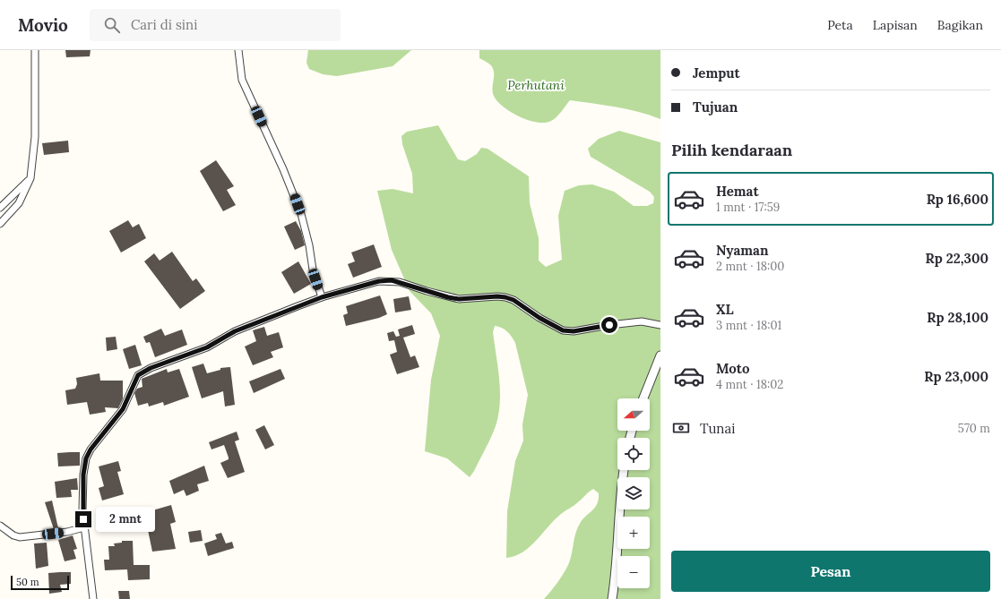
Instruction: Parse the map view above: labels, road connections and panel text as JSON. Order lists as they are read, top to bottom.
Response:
{
  "parks": ["Perhutani"],
  "scale_bar": "50 m",
  "north": "left",
  "page": {
    "header": "Movio",
    "search": "Cari di sini",
    "nav": ["Peta", "Lapisan", "Bagikan"],
    "banner": ["Jemput", "Tujuan"],
    "heading": "Pilih kendaraan",
    "list": [
      {
        "name": "Hemat",
        "note": "1 mnt · 17:59",
        "value": "Rp 16,600"
      },
      {
        "name": "Nyaman",
        "note": "2 mnt · 18:00",
        "value": "Rp 22,300"
      },
      {
        "name": "XL",
        "note": "3 mnt · 18:01",
        "value": "Rp 28,100"
      },
      {
        "name": "Moto",
        "note": "4 mnt · 18:02",
        "value": "Rp 23,000"
      }
    ],
    "map_buttons": ["+", "−"],
    "pay": ["Tunai", "570 m"],
    "bubble": "2 mnt",
    "buttons": "Pesan",
    "scale": "50 m"
  }
}
